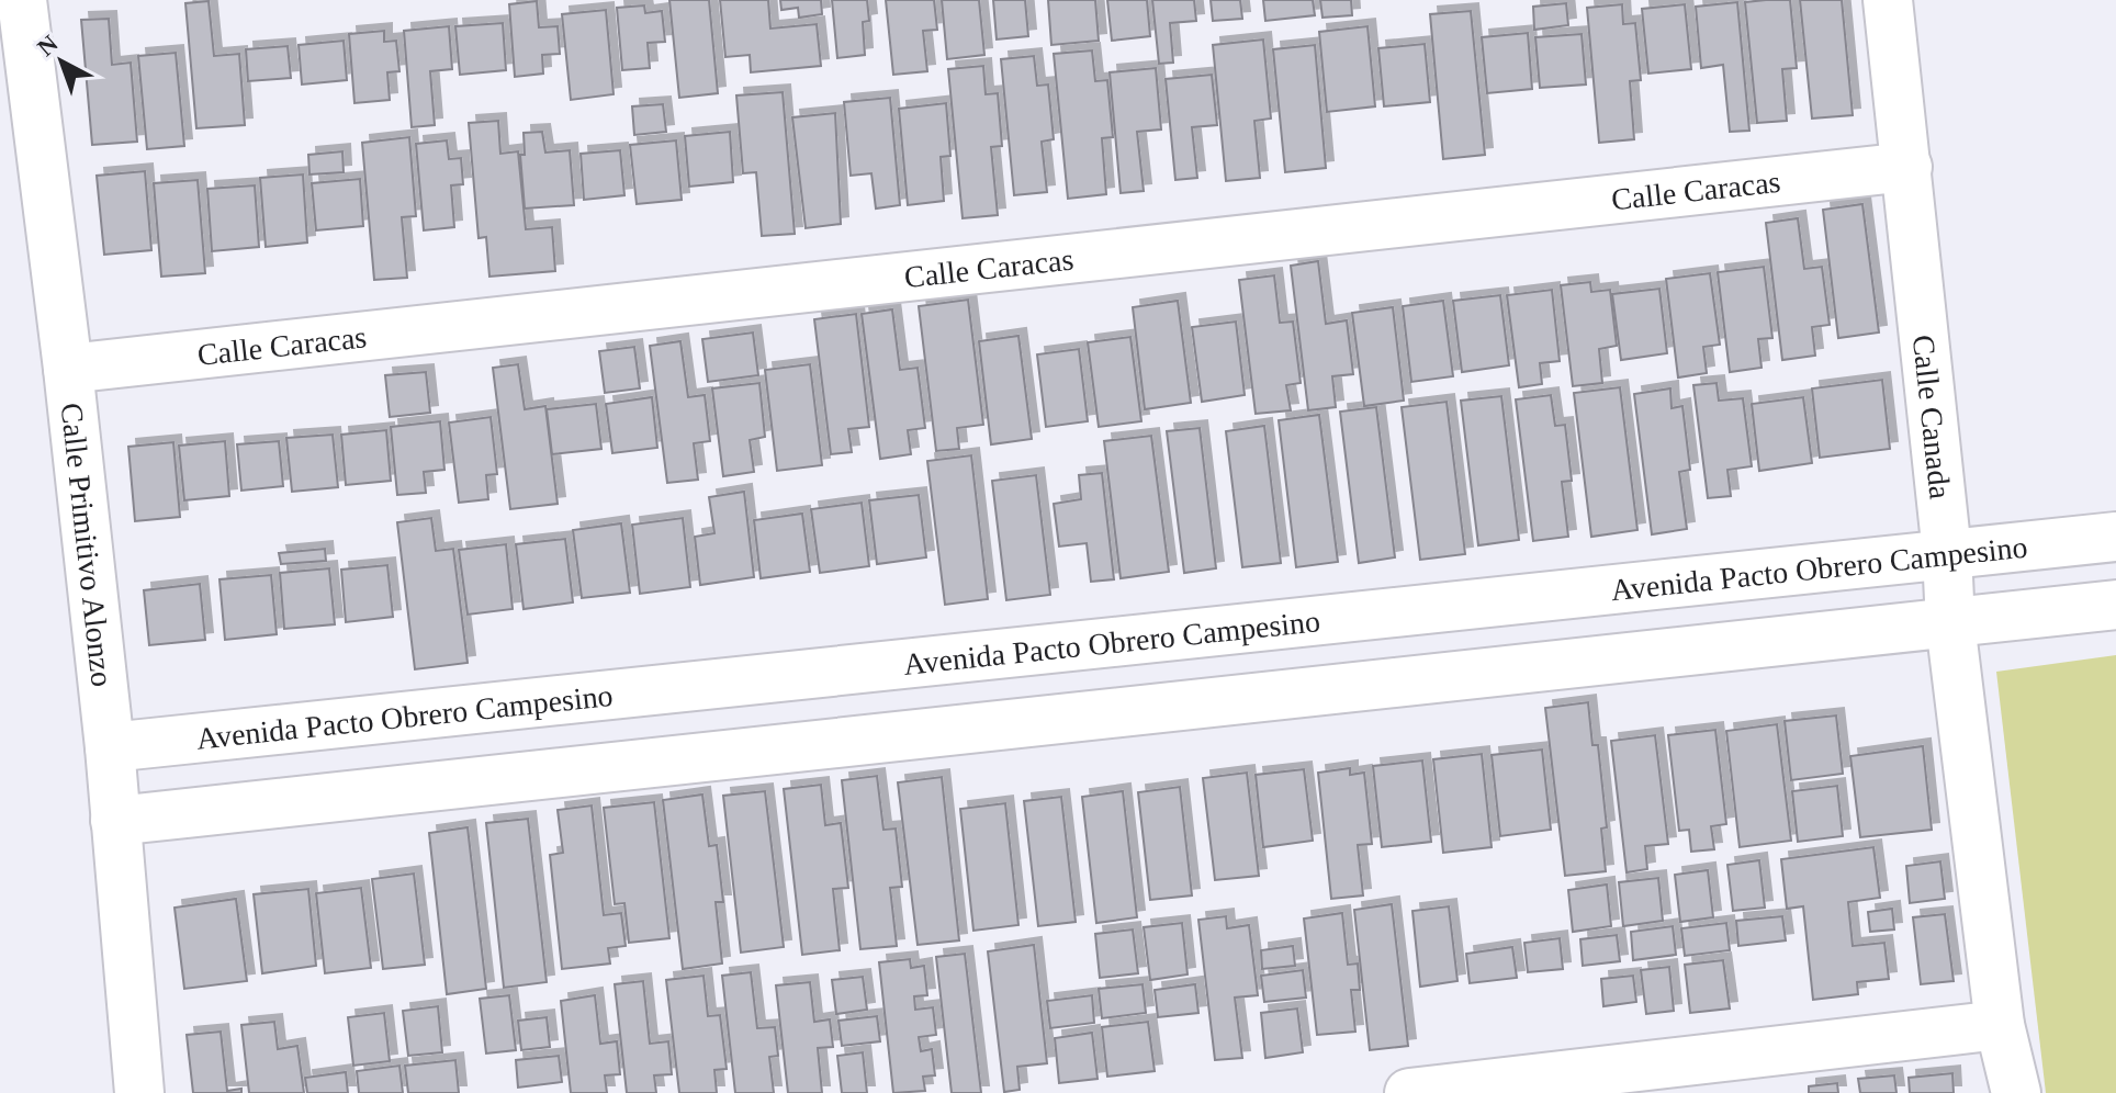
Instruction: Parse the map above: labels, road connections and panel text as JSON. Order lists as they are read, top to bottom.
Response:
{
  "streets": {
    "street": [
      "Calle Caracas",
      "Calle Canada",
      "Calle Primitivo Alonzo",
      "Avenida Pacto Obrero Campesino"
    ]
  },
  "crossings": [
    ["Calle Caracas", "Calle Canada"],
    ["Calle Caracas", "Calle Primitivo Alonzo"],
    ["Calle Canada", "Avenida Pacto Obrero Campesino"],
    ["Calle Primitivo Alonzo", "Avenida Pacto Obrero Campesino"]
  ],
  "north": "top left"
}
